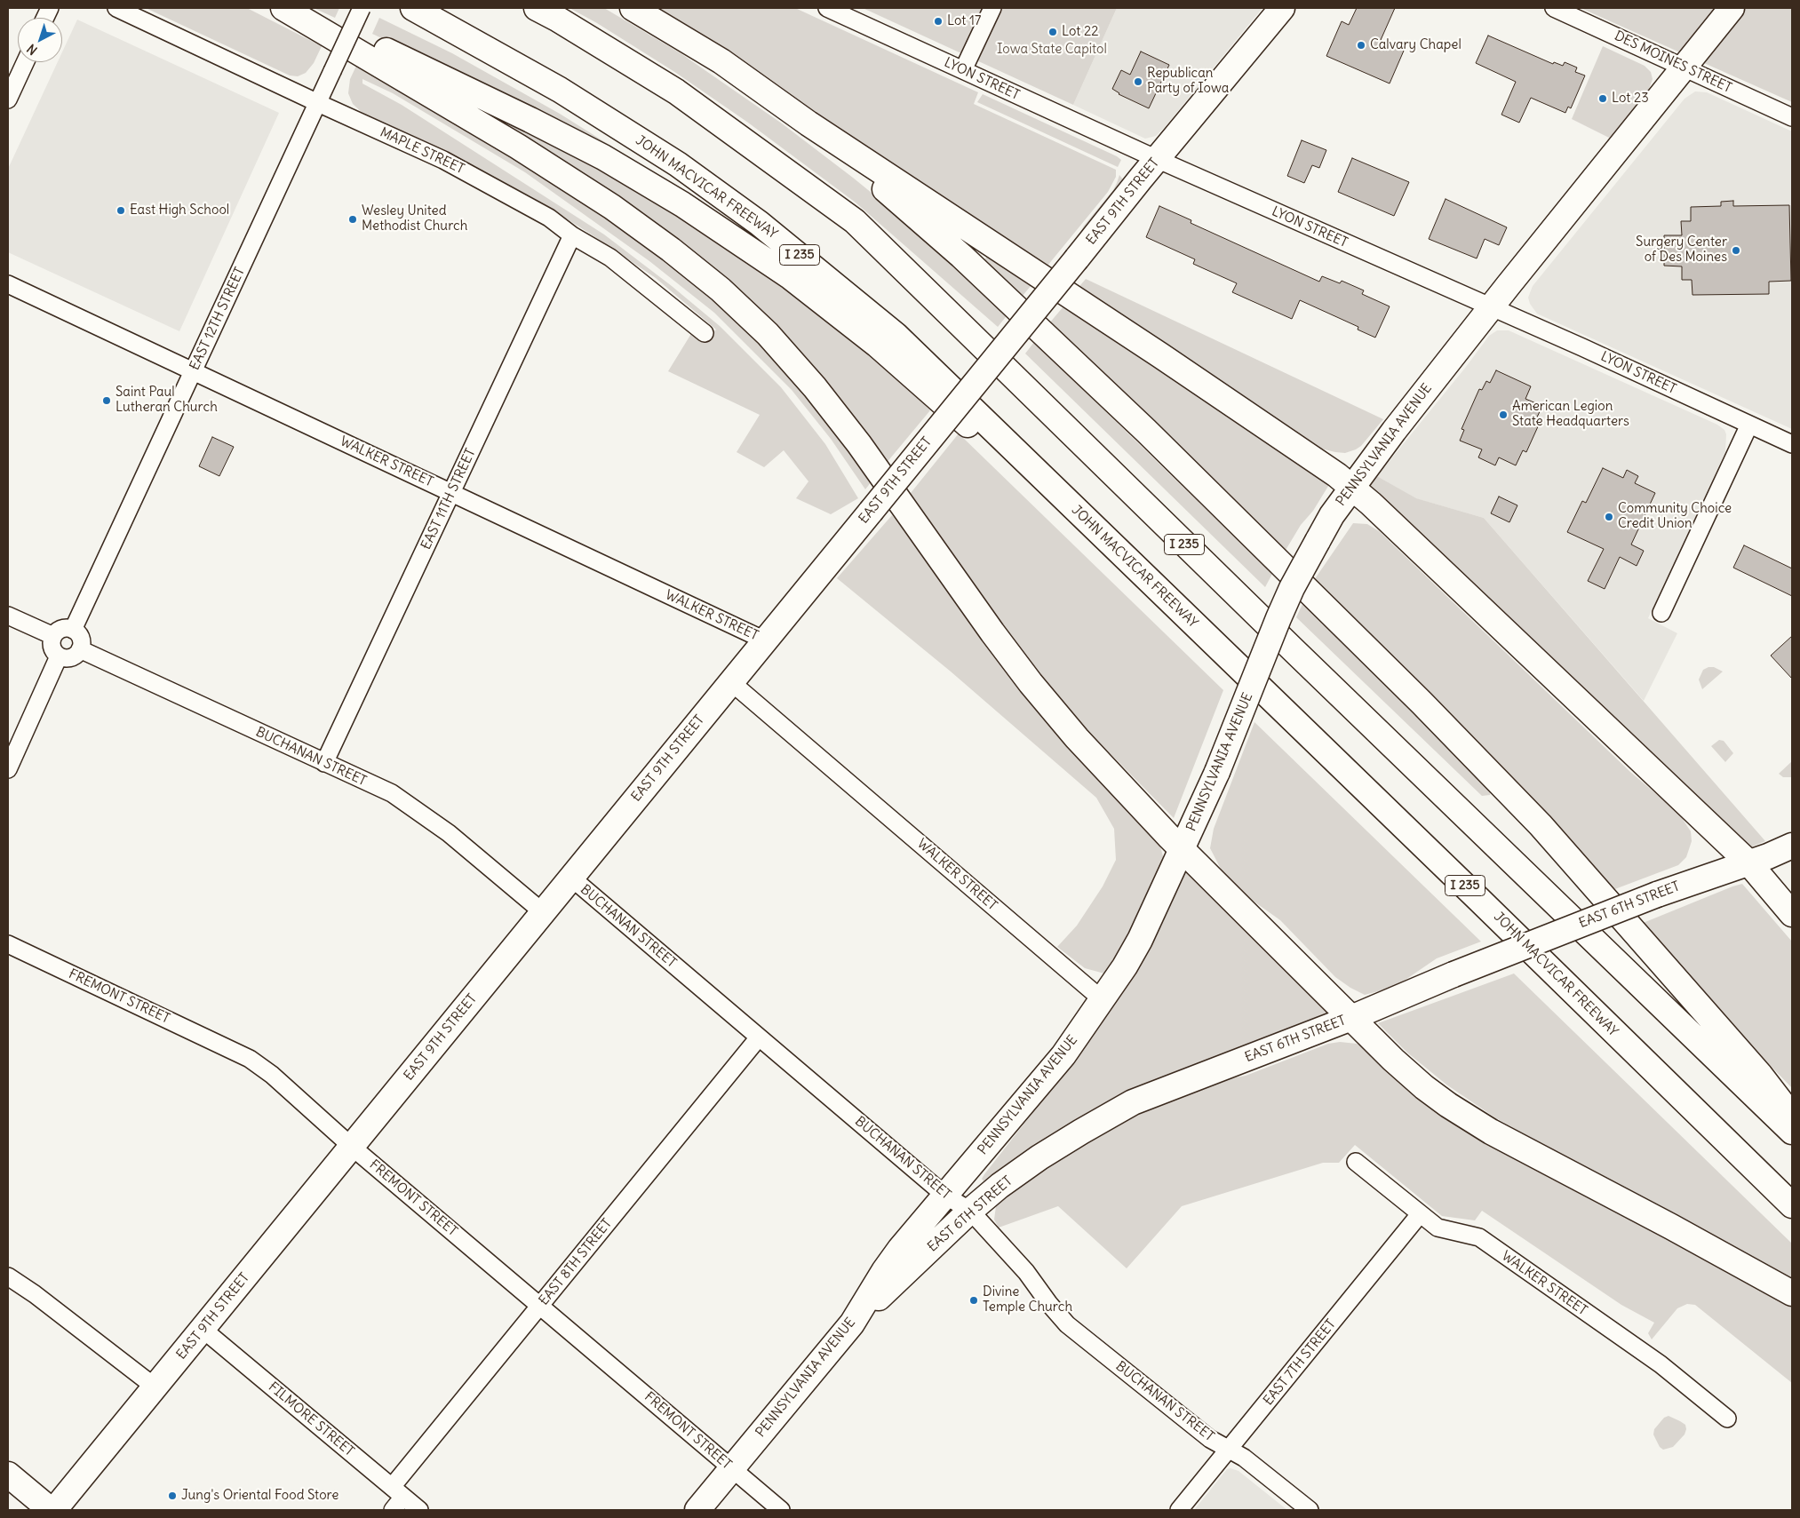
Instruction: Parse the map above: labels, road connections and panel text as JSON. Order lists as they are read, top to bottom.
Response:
{
  "streets": {
    "main road": [
      "JOHN MACVICAR FREEWAY",
      "EAST 9TH STREET",
      "I 235",
      "PENNSYLVANIA AVENUE",
      "EAST 6TH STREET"
    ],
    "street": [
      "DES MOINES STREET",
      "LYON STREET",
      "MAPLE STREET",
      "EAST 12TH STREET",
      "WALKER STREET",
      "EAST 11TH STREET",
      "BUCHANAN STREET",
      "FREMONT STREET",
      "EAST 8TH STREET",
      "EAST 7TH STREET",
      "FILMORE STREET"
    ]
  },
  "crossings": [
    ["DES MOINES STREET", "PENNSYLVANIA AVENUE"],
    ["LYON STREET", "EAST 9TH STREET"],
    ["LYON STREET", "PENNSYLVANIA AVENUE"],
    ["MAPLE STREET", "EAST 12TH STREET"],
    ["MAPLE STREET", "EAST 11TH STREET"],
    ["EAST 9TH STREET", "WALKER STREET"],
    ["EAST 9TH STREET", "BUCHANAN STREET"],
    ["EAST 9TH STREET", "FREMONT STREET"],
    ["EAST 9TH STREET", "FILMORE STREET"],
    ["EAST 12TH STREET", "WALKER STREET"],
    ["EAST 12TH STREET", "BUCHANAN STREET"],
    ["PENNSYLVANIA AVENUE", "WALKER STREET"],
    ["PENNSYLVANIA AVENUE", "BUCHANAN STREET"],
    ["PENNSYLVANIA AVENUE", "EAST 6TH STREET"],
    ["PENNSYLVANIA AVENUE", "FREMONT STREET"],
    ["WALKER STREET", "EAST 11TH STREET"],
    ["WALKER STREET", "EAST 7TH STREET"],
    ["EAST 11TH STREET", "BUCHANAN STREET"],
    ["BUCHANAN STREET", "EAST 6TH STREET"],
    ["BUCHANAN STREET", "EAST 8TH STREET"],
    ["BUCHANAN STREET", "EAST 7TH STREET"],
    ["FREMONT STREET", "EAST 8TH STREET"],
    ["EAST 8TH STREET", "FILMORE STREET"]
  ],
  "parks": ["Iowa State Capitol"],
  "places": [
    "Lot 17",
    "Lot 22",
    "Calvary Chapel",
    "Republican Party of Iowa",
    "Lot 23",
    "East High School",
    "Wesley United Methodist Church",
    "Surgery Center of Des Moines",
    "Saint Paul Lutheran Church",
    "American Legion State Headquarters",
    "Community Choice Credit Union",
    "Divine Temple Church",
    "Jung's Oriental Food Store"
  ],
  "north": "bottom left"
}
